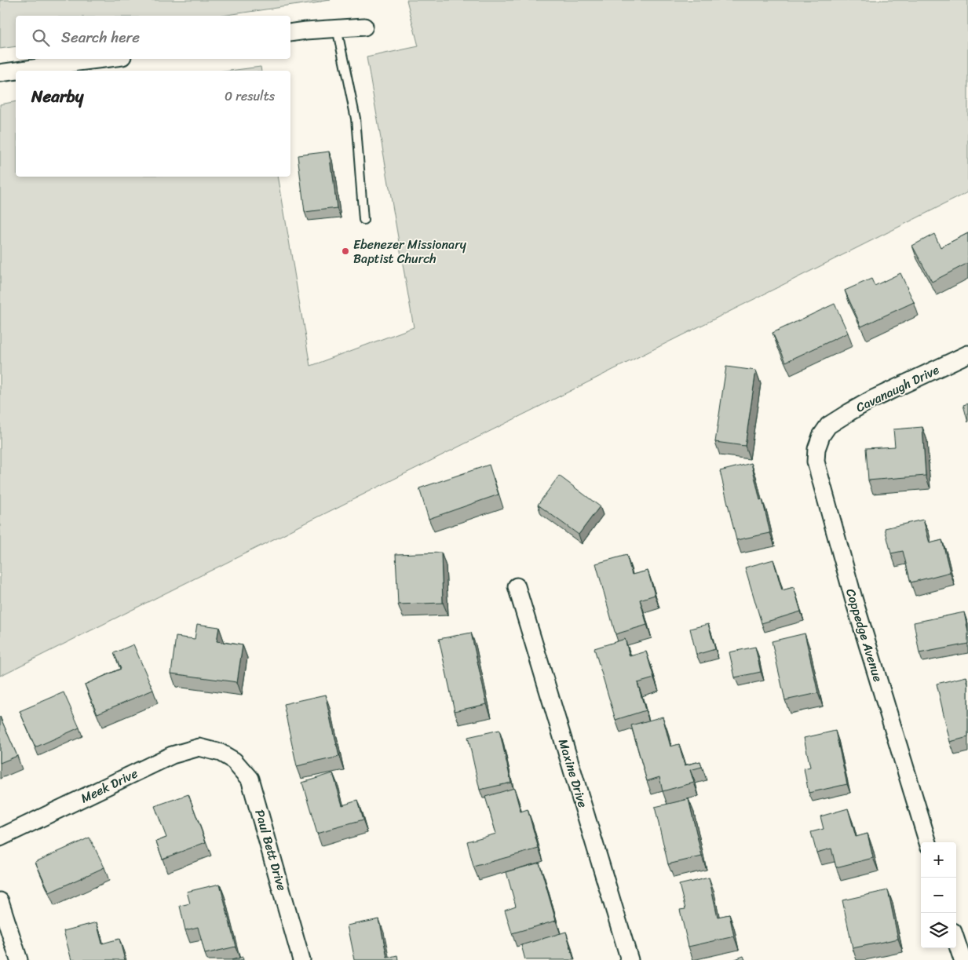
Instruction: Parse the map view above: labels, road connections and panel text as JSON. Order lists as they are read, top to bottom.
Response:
{
  "streets": {
    "street": [
      "Cavanaugh Drive",
      "Coppedge Avenue",
      "Maxine Drive",
      "Meek Drive",
      "Paul Bett Drive"
    ]
  },
  "crossings": [
    ["Cavanaugh Drive", "Coppedge Avenue"],
    ["Meek Drive", "Paul Bett Drive"]
  ],
  "places": ["Ebenezer Missionary Baptist Church"],
  "page": {
    "search": "Search here",
    "heading": ["Nearby", "0 results"],
    "map_buttons": ["+", "−"]
  }
}
